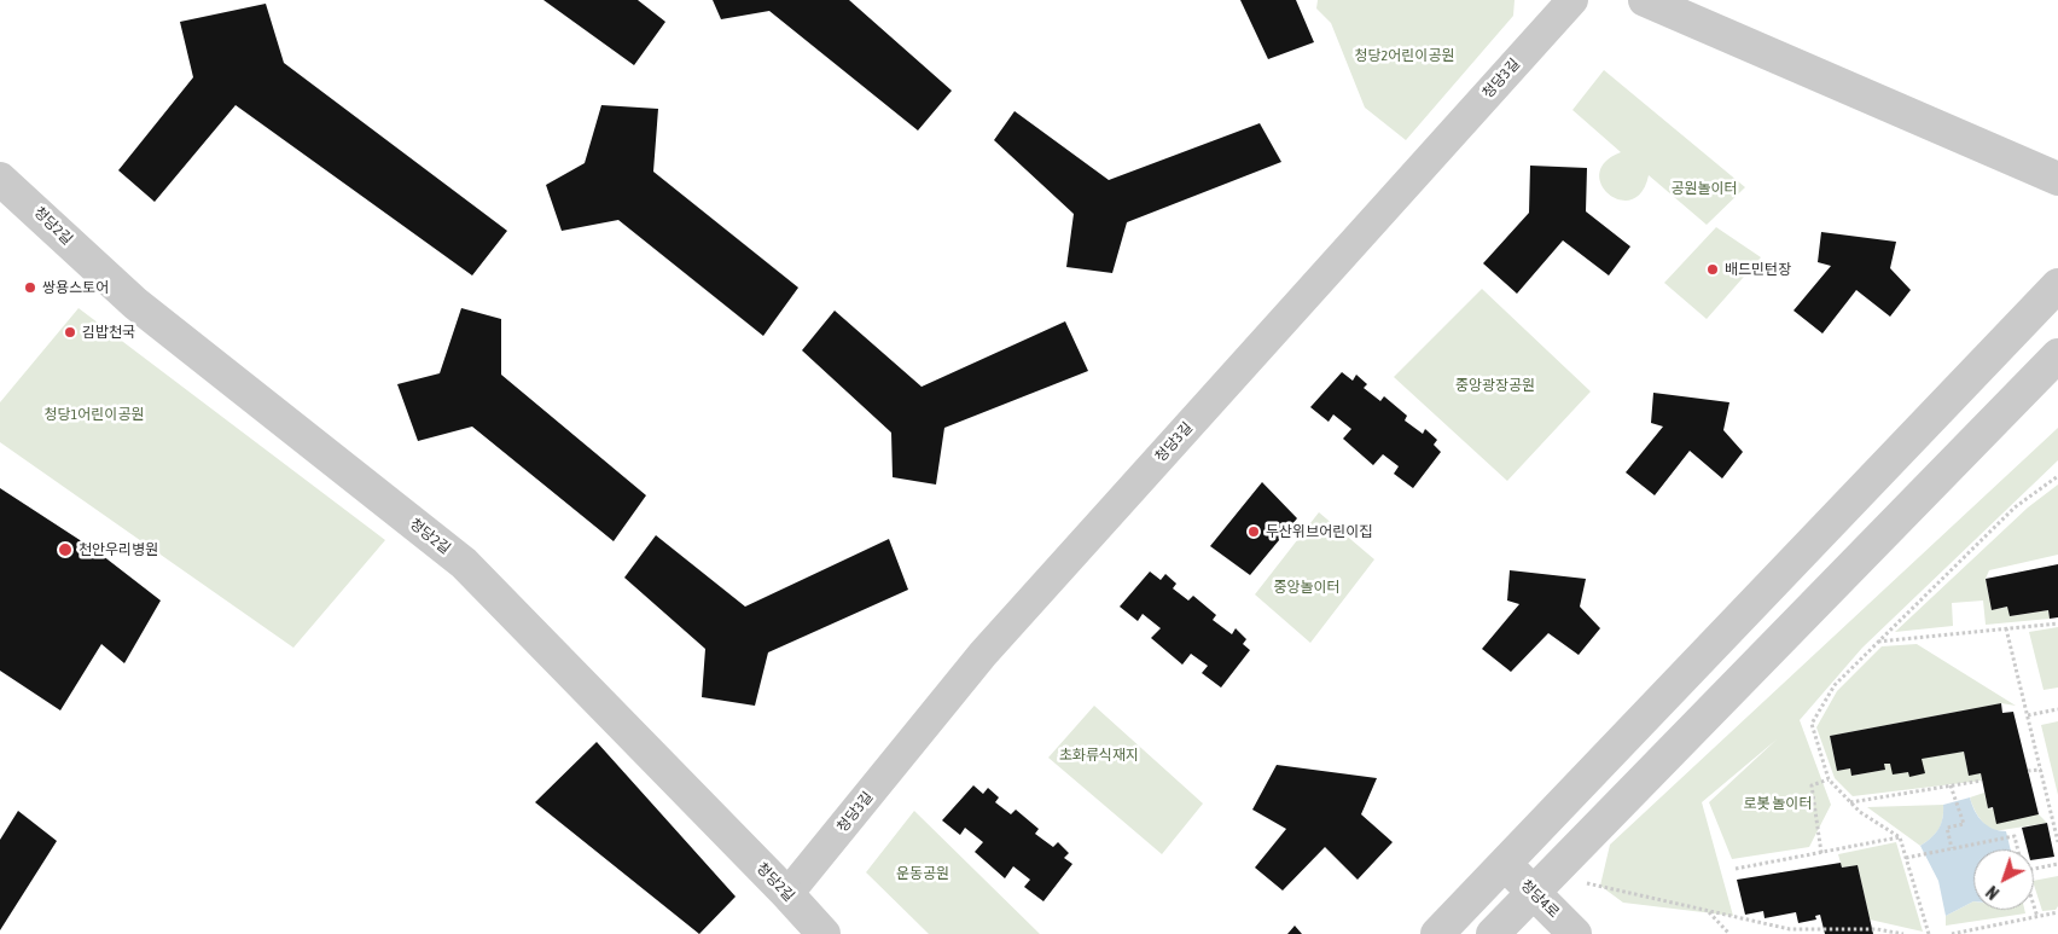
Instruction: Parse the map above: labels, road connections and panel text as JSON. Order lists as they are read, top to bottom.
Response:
{
  "streets": {
    "street": ["청당3길", "청당2길", "청당4로"]
  },
  "crossings": [
    ["청당3길", "청당2길"]
  ],
  "parks": [
    "청당2어린이공원",
    "공원놀이터",
    "중앙광장공원",
    "청당1어린이공원",
    "중앙놀이터",
    "초화류식재지",
    "로봇 놀이터",
    "운동공원"
  ],
  "places": [
    "배드민턴장",
    "쌍용스토어",
    "김밥천국",
    "두산위브어린이집",
    "천안우리병원"
  ],
  "north": "bottom left"
}
